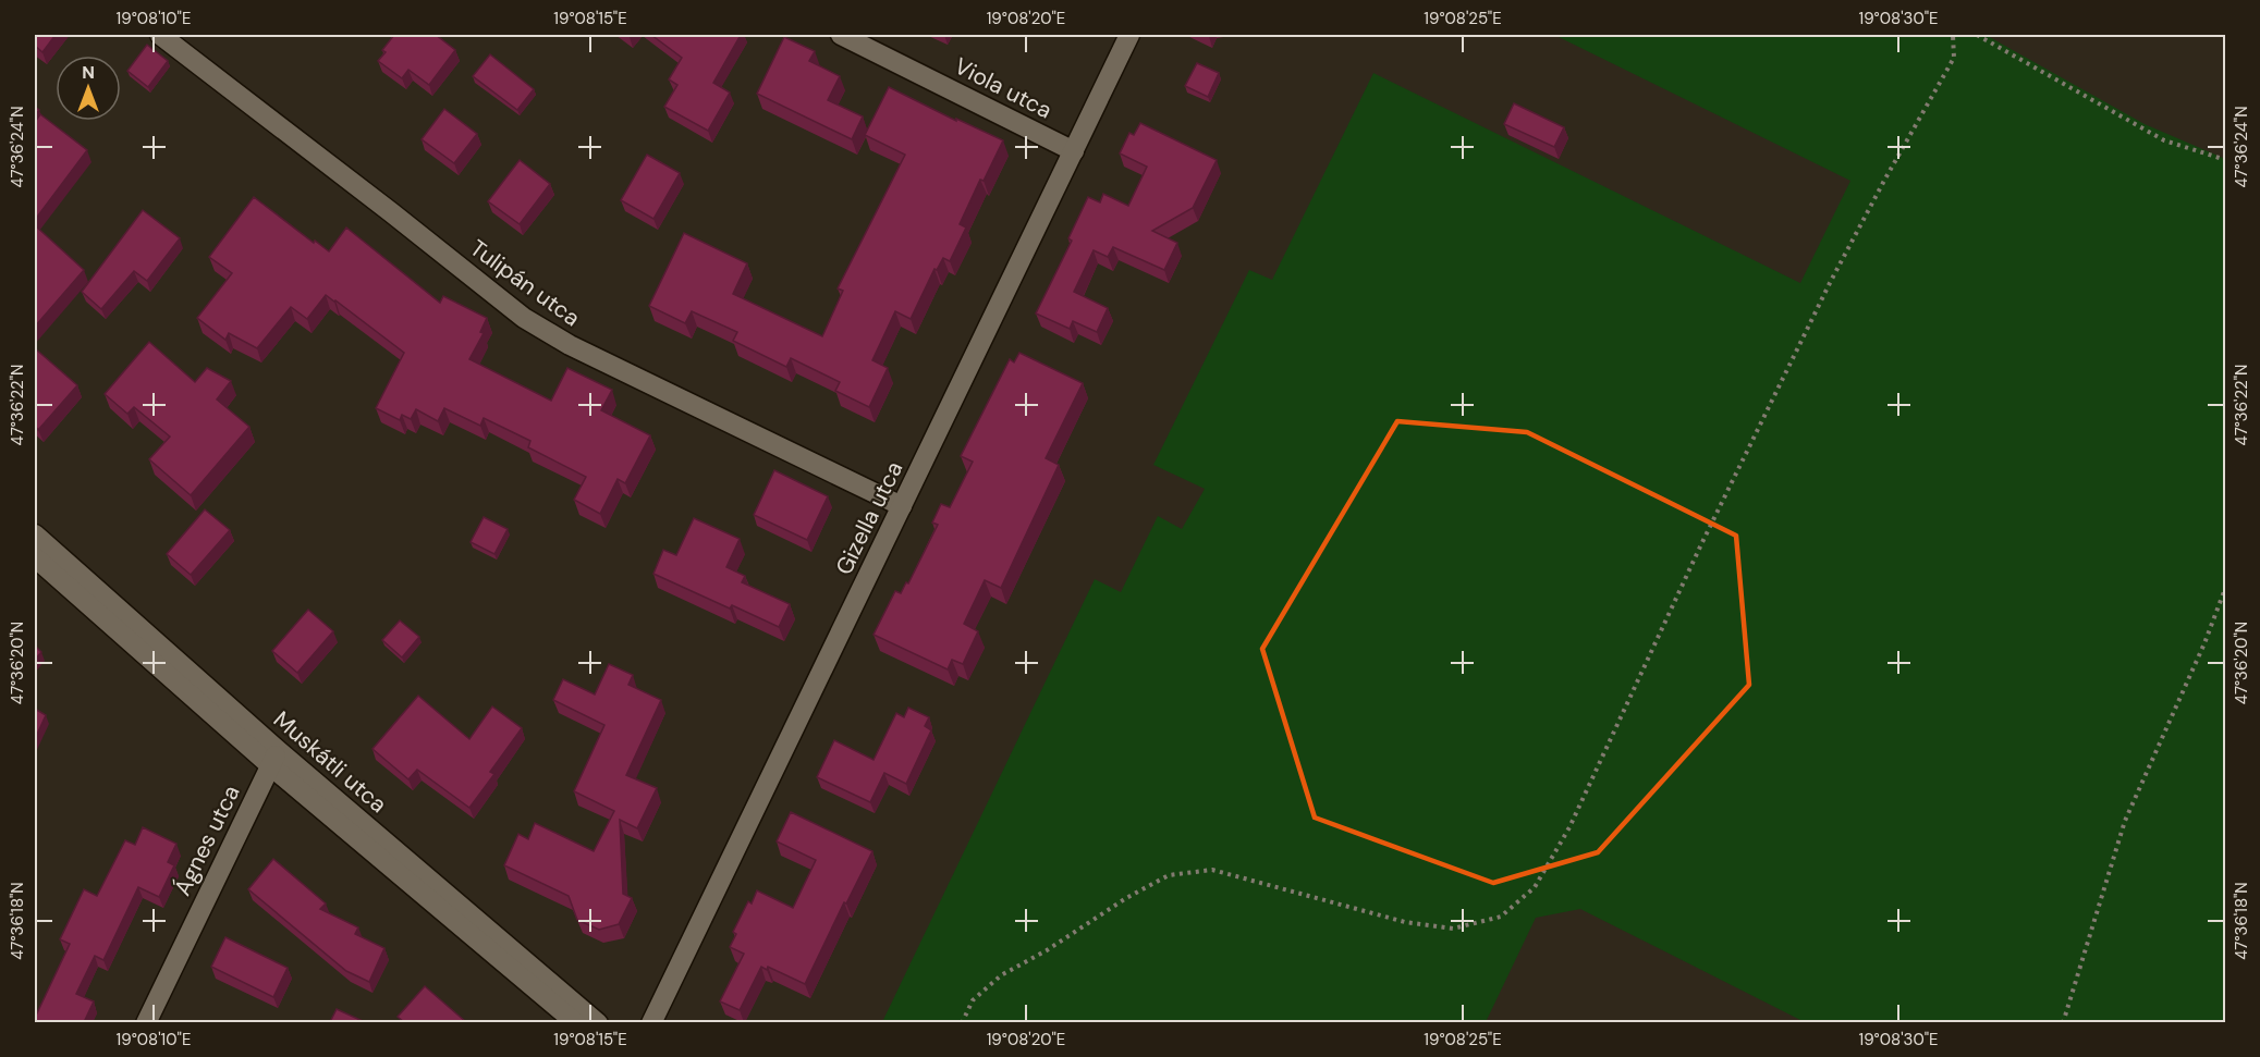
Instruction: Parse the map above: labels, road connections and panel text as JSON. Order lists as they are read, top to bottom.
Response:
{
  "streets": {
    "street": [
      "Viola utca",
      "Tulipán utca",
      "Gizella utca",
      "Muskátli utca",
      "Ágnes utca"
    ]
  },
  "crossings": [
    ["Viola utca", "Gizella utca"],
    ["Tulipán utca", "Gizella utca"],
    ["Muskátli utca", "Ágnes utca"]
  ],
  "north": "top",
  "coordinates": [
    "19°08'10\"E",
    "19°08'15\"E",
    "19°08'20\"E",
    "19°08'25\"E",
    "19°08'30\"E",
    "47°36'24\"N",
    "47°36'22\"N",
    "47°36'20\"N",
    "47°36'18\"N"
  ]
}
